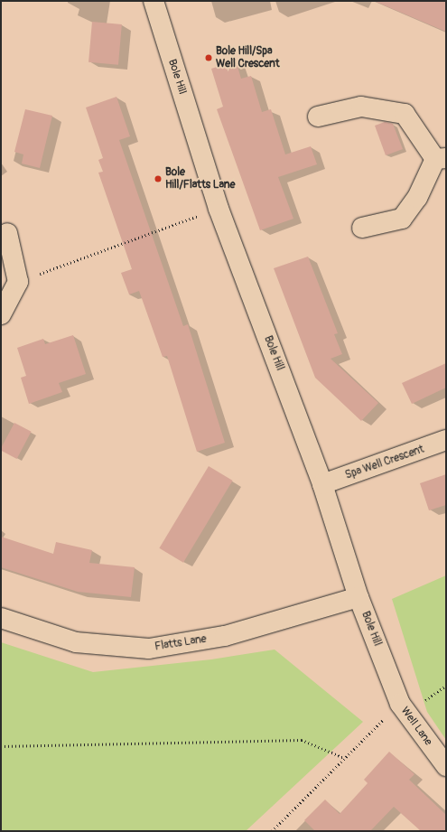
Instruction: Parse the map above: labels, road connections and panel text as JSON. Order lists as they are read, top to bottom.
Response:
{
  "streets": {
    "street": [
      "Bole Hill",
      "Spa Well Crescent",
      "Flatts Lane",
      "Well Lane"
    ]
  },
  "crossings": [
    ["Bole Hill", "Spa Well Crescent"],
    ["Bole Hill", "Flatts Lane"],
    ["Bole Hill", "Well Lane"]
  ],
  "places": ["Bole Hill/Spa Well Crescent", "Bole Hill/Flatts Lane"]
}
